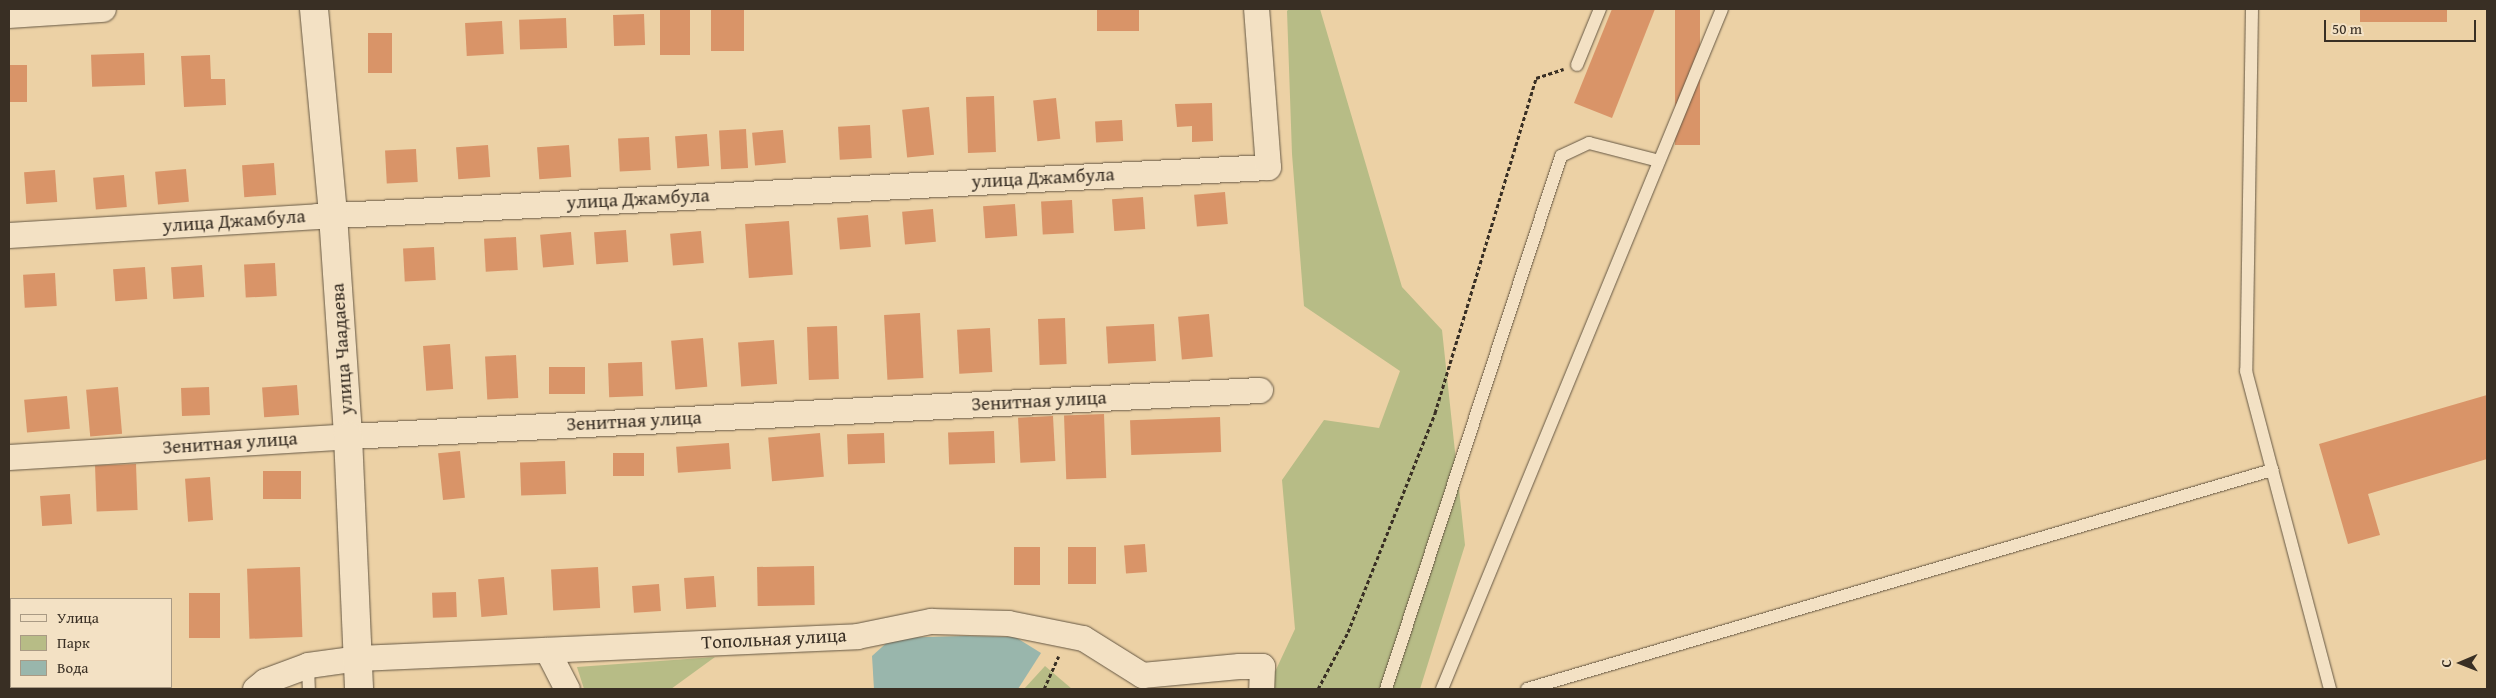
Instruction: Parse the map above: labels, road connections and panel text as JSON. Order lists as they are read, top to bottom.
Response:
{
  "streets": {
    "street": [
      "улица Джамбула",
      "улица Чаадаева",
      "Зенитная улица",
      "Топольная улица"
    ]
  },
  "crossings": [
    ["улица Джамбула", "улица Чаадаева"],
    ["улица Чаадаева", "Зенитная улица"],
    ["улица Чаадаева", "Топольная улица"]
  ],
  "legend": ["Улица", "Парк", "Вода"],
  "scale_bar": "50 m",
  "north": "left"
}
